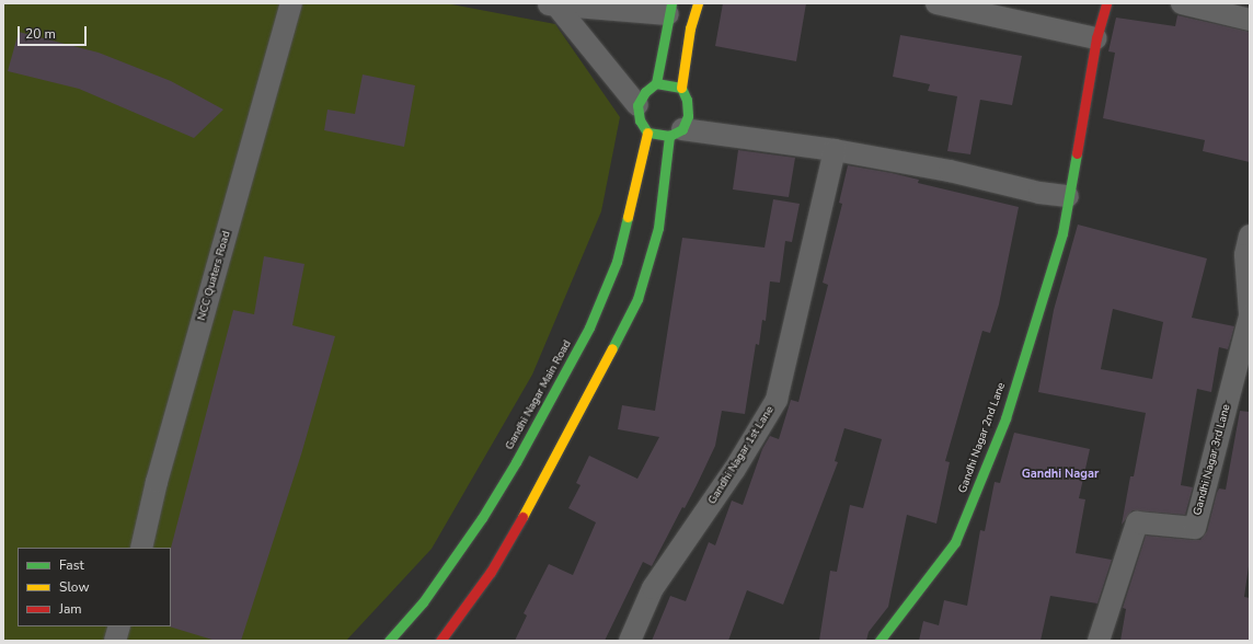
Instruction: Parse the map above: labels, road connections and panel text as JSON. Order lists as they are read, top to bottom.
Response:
{
  "streets": {
    "street": [
      "NCC Quaters Road",
      "Gandhi Nagar Main Road",
      "Gandhi Nagar 2nd Lane",
      "Gandhi Nagar 1st Lane",
      "Gandhi Nagar 3rd Lane"
    ]
  },
  "districts": ["Gandhi Nagar"],
  "legend": ["Fast", "Slow", "Jam"],
  "scale_bar": "20 m"
}
